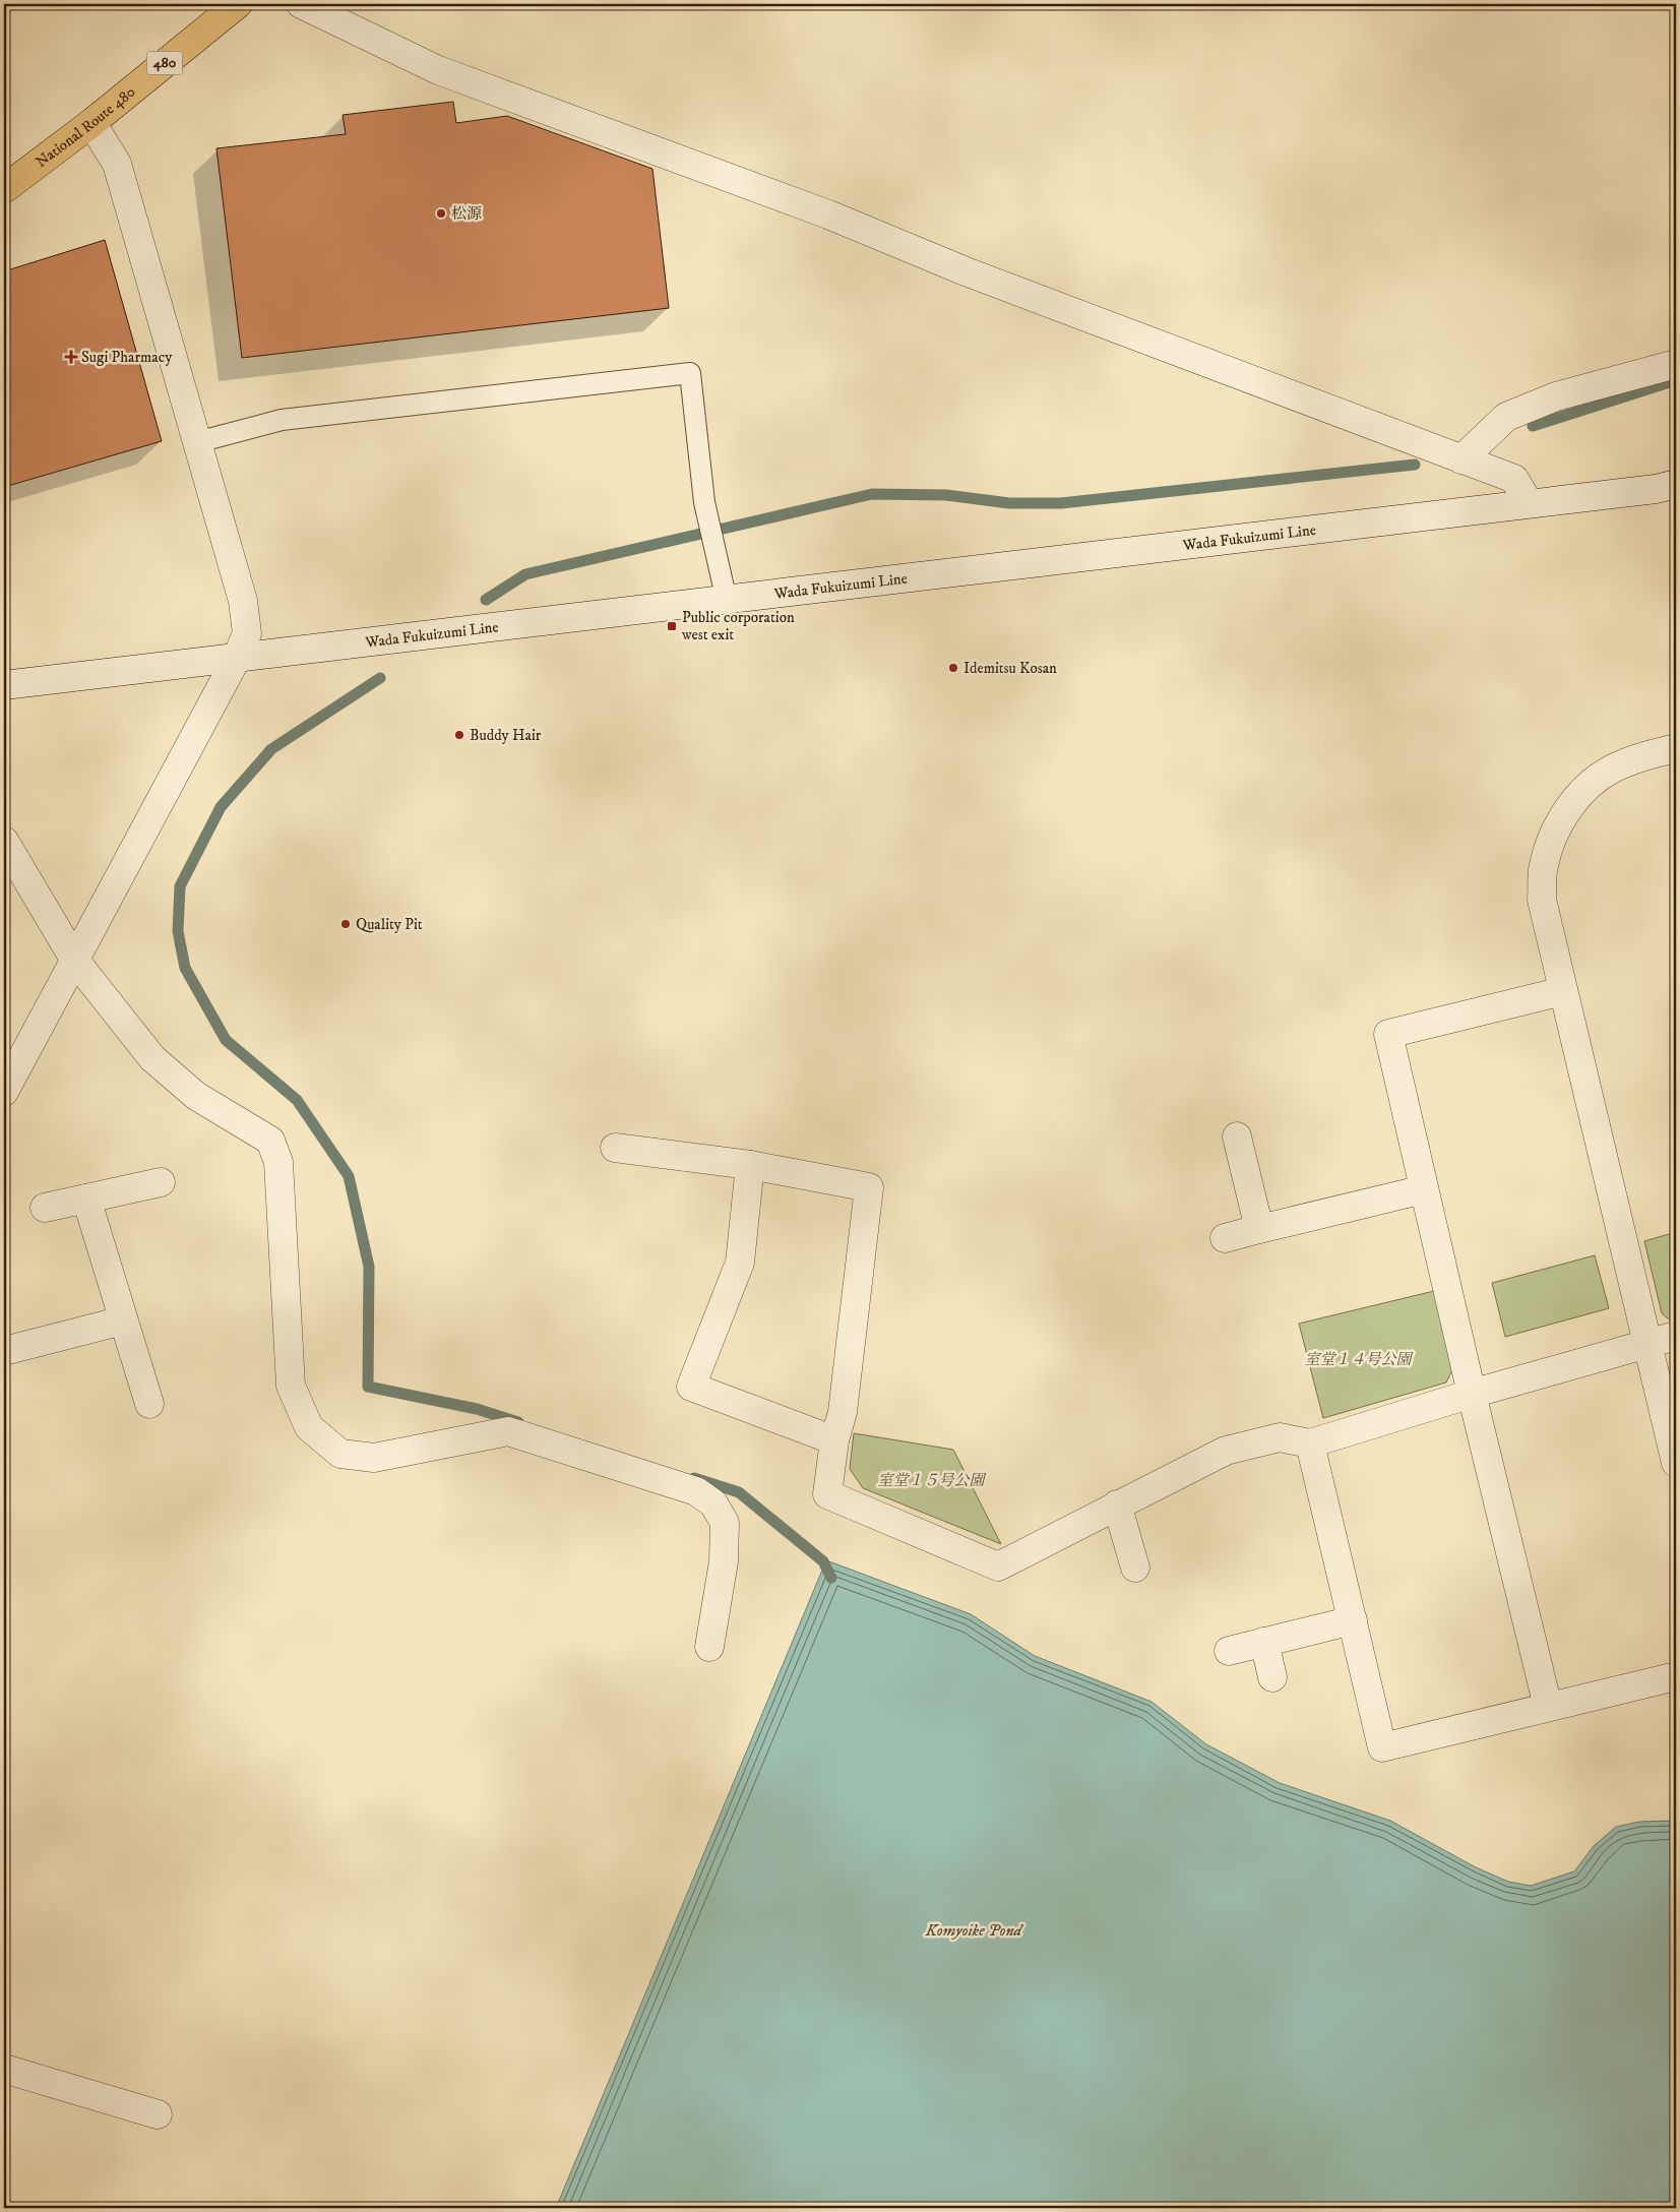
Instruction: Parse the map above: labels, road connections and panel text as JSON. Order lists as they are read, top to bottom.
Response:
{
  "streets": {
    "highway": ["480", "National Route 480"],
    "street": ["Wada Fukuizumi Line"]
  },
  "water": ["Komyoike Pond"],
  "parks": ["室堂１４号公園", "室堂１５号公園"],
  "places": {
    "other": [
      "松源",
      "Idemitsu Kosan",
      "Buddy Hair",
      "Quality Pit"
    ],
    "health": ["Sugi Pharmacy"],
    "transit": ["Public corporation west exit"]
  }
}
